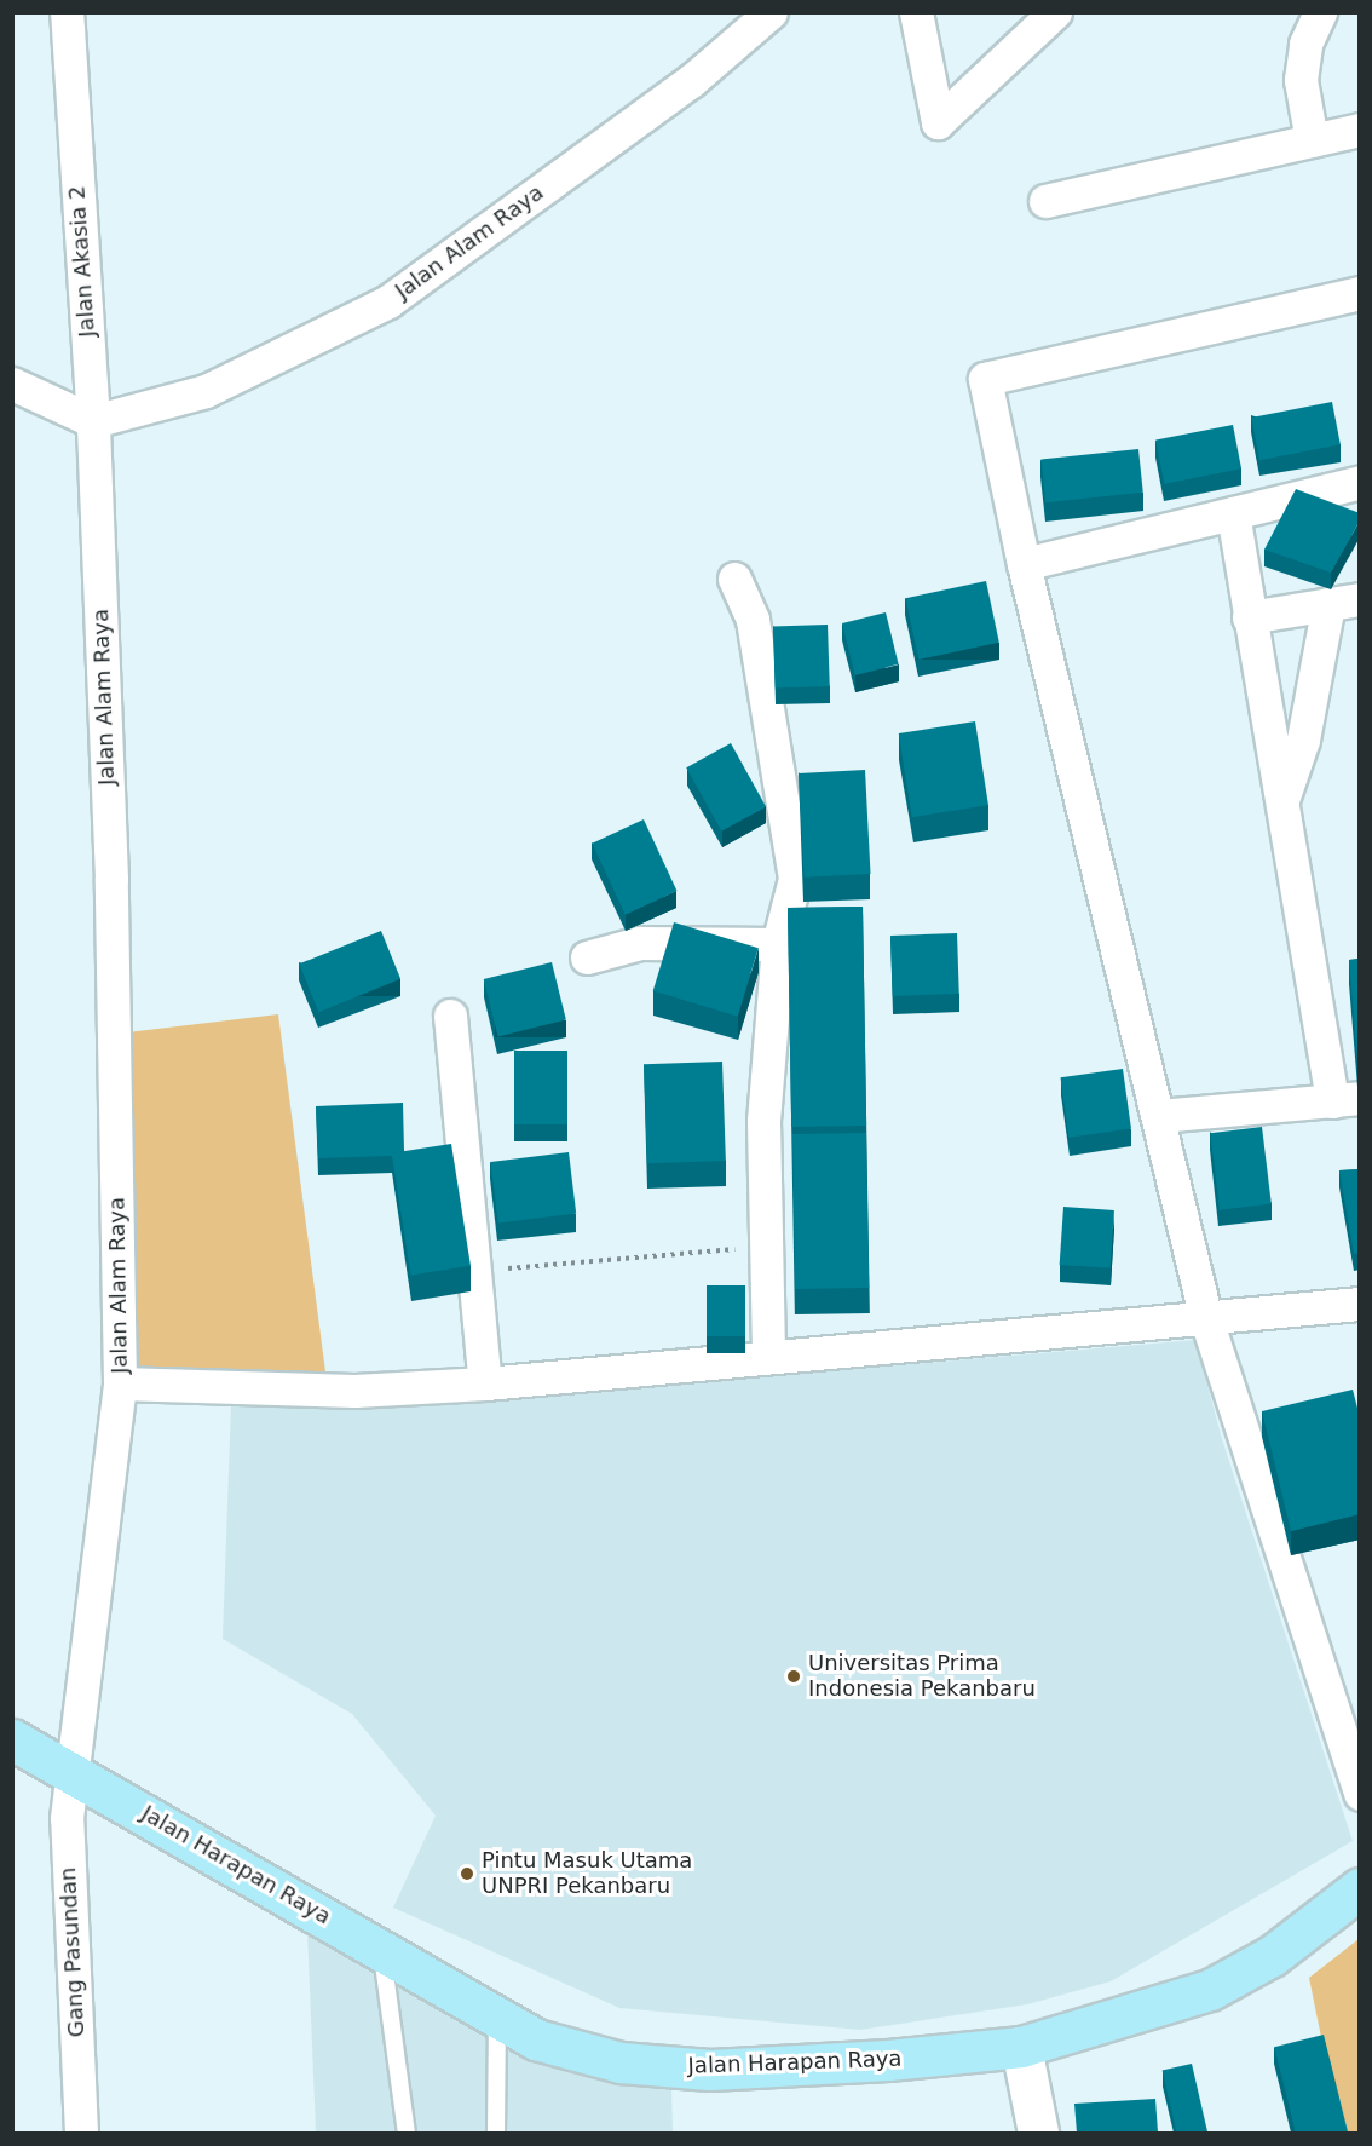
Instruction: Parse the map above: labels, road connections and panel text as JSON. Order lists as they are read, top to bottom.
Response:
{
  "streets": {
    "main road": ["Jalan Harapan Raya"],
    "street": ["Jalan Alam Raya", "Jalan Akasia 2", "Gang Pasundan"]
  },
  "crossings": [
    ["Jalan Alam Raya", "Jalan Akasia 2"],
    ["Jalan Alam Raya", "Jalan Harapan Raya"],
    ["Jalan Alam Raya", "Gang Pasundan"],
    ["Jalan Harapan Raya", "Gang Pasundan"]
  ],
  "places": ["Universitas Prima Indonesia Pekanbaru", "Pintu Masuk Utama UNPRI Pekanbaru"]
}
